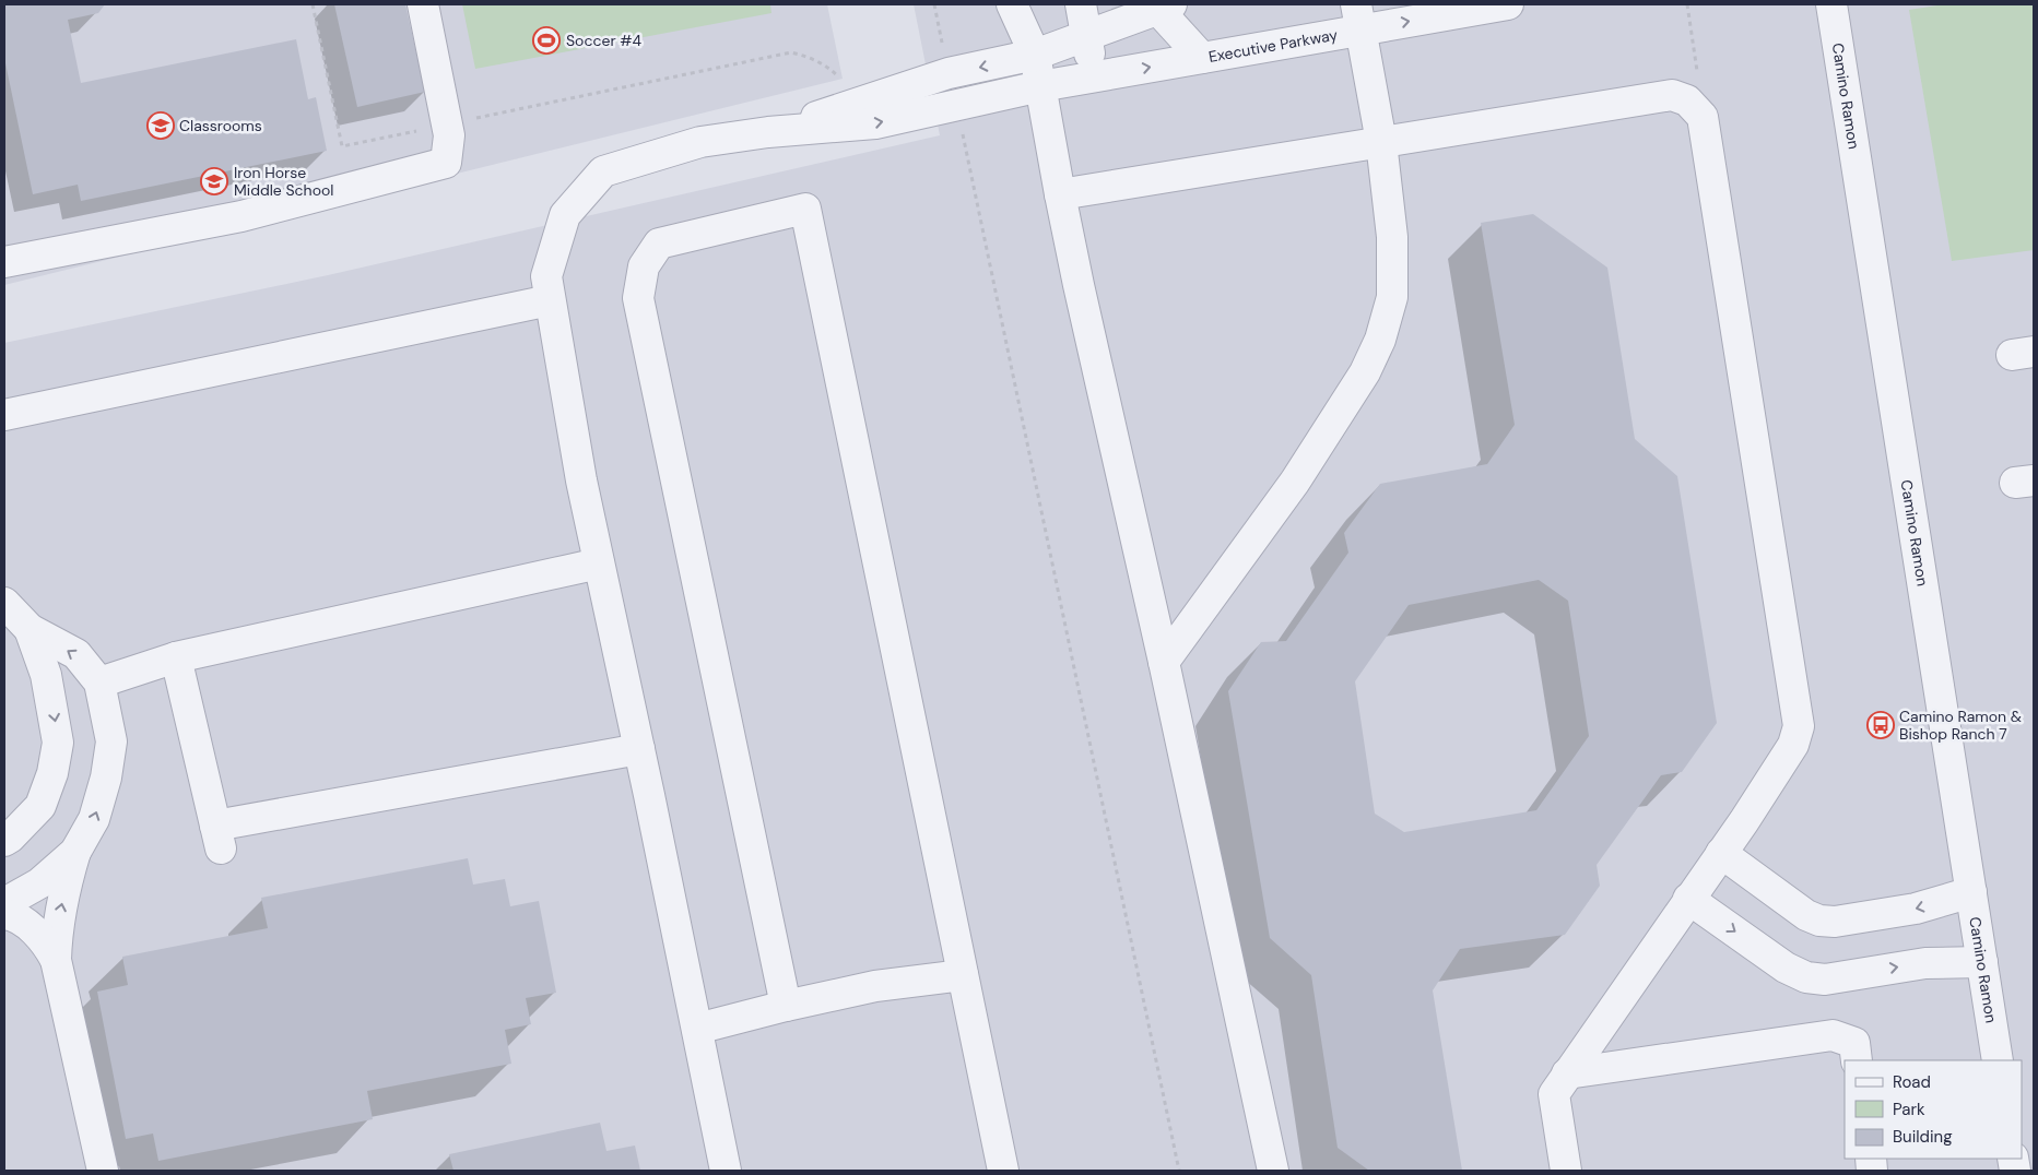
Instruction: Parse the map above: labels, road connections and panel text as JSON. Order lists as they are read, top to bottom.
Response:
{
  "streets": {
    "street": ["Executive Parkway", "Camino Ramon"]
  },
  "places": {
    "sports": ["Soccer #4"],
    "school or university": ["Classrooms", "Iron Horse Middle School"],
    "bus stop": ["Camino Ramon & Bishop Ranch 7"]
  },
  "legend": ["Road", "Park", "Building"]
}
